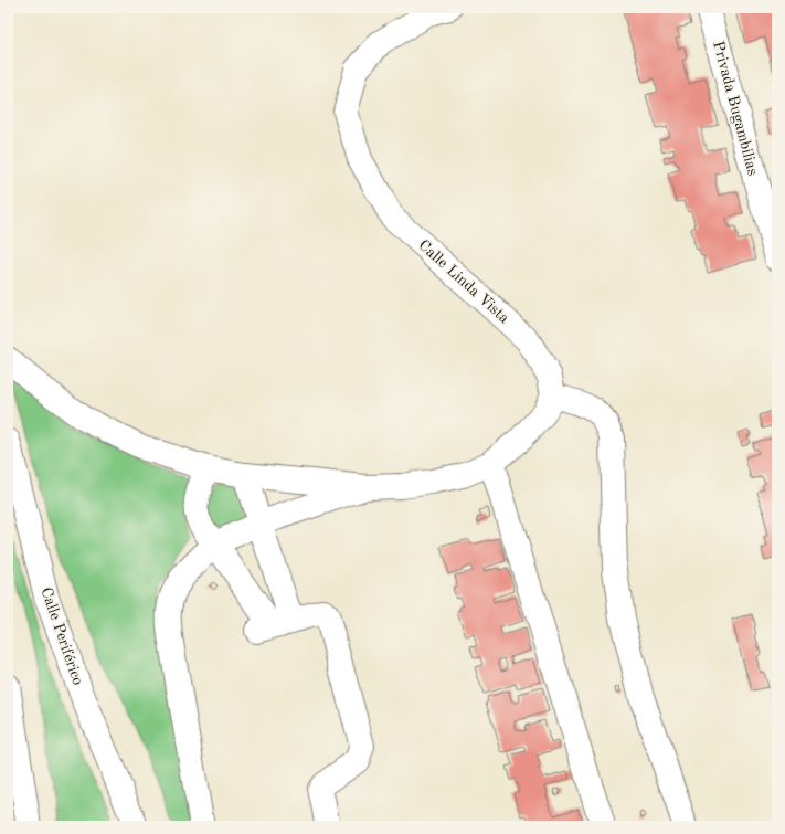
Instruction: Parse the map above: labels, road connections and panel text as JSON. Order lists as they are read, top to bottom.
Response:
{
  "streets": {
    "main road": ["Privada Bugambilias", "Calle Linda Vista", "Calle Periférico"]
  }
}
